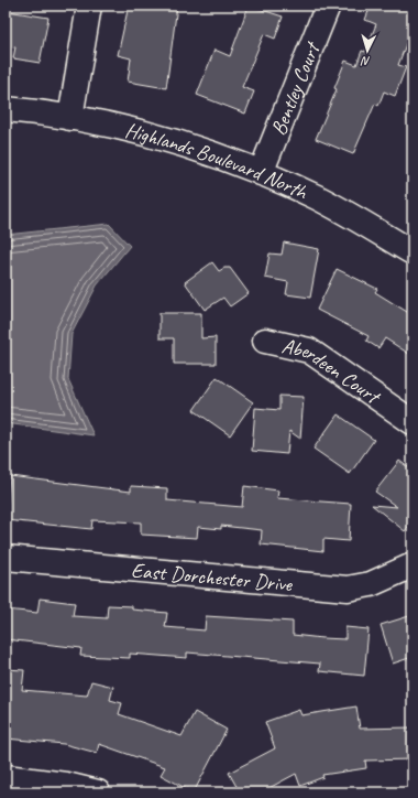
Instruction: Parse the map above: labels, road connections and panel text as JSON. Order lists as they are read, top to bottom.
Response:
{
  "streets": {
    "street": [
      "Bentley Court",
      "Highlands Boulevard North",
      "Aberdeen Court",
      "East Dorchester Drive"
    ]
  },
  "crossings": [
    ["Bentley Court", "Highlands Boulevard North"]
  ],
  "north": "bottom"
}
